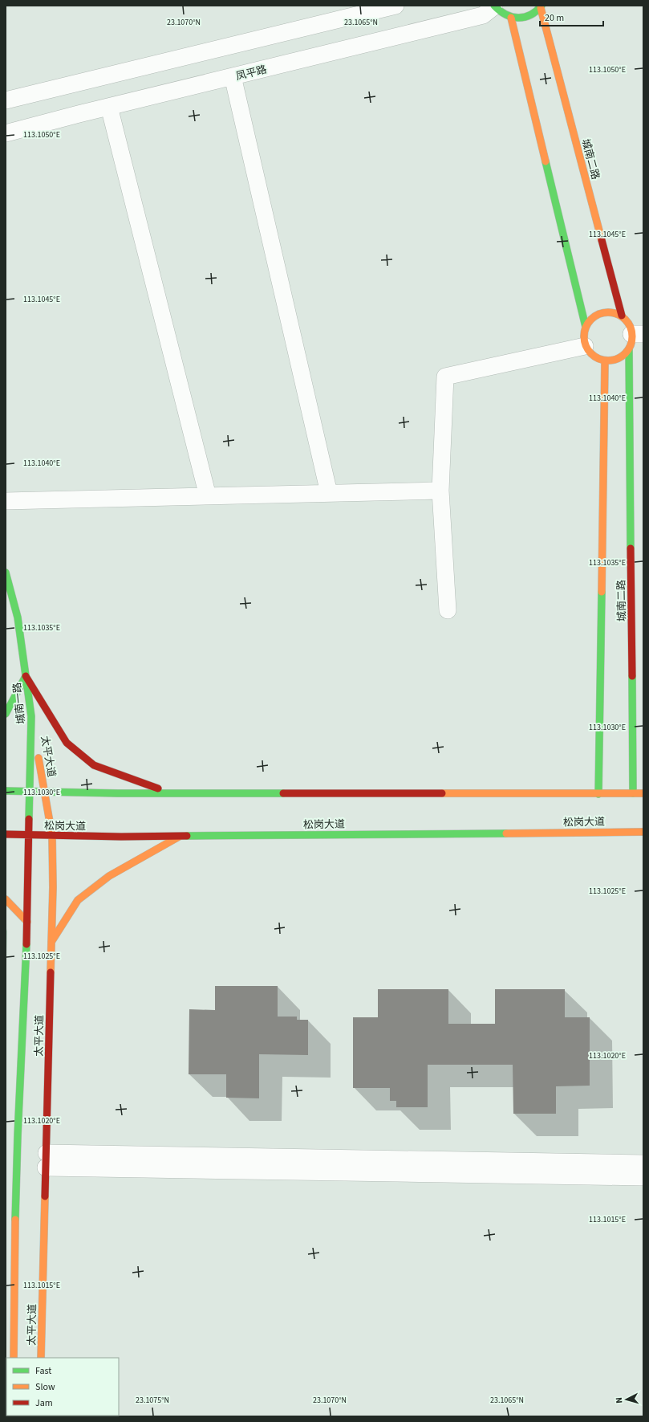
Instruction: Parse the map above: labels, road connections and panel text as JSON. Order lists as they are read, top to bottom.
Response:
{
  "streets": {
    "street": [
      "凤平路",
      "城南二路",
      "城南一路",
      "太平大道",
      "松岗大道"
    ]
  },
  "crossings": [
    ["城南一路", "太平大道"],
    ["城南一路", "松岗大道"],
    ["太平大道", "松岗大道"]
  ],
  "legend": ["Fast", "Slow", "Jam"],
  "scale_bar": "20 m",
  "north": "left",
  "coordinates": [
    "23.1070°N",
    "23.1065°N",
    "113.1050°E",
    "113.1045°E",
    "113.1040°E",
    "113.1035°E",
    "113.1030°E",
    "113.1025°E",
    "113.1020°E",
    "113.1015°E",
    "23.1075°N"
  ]
}
